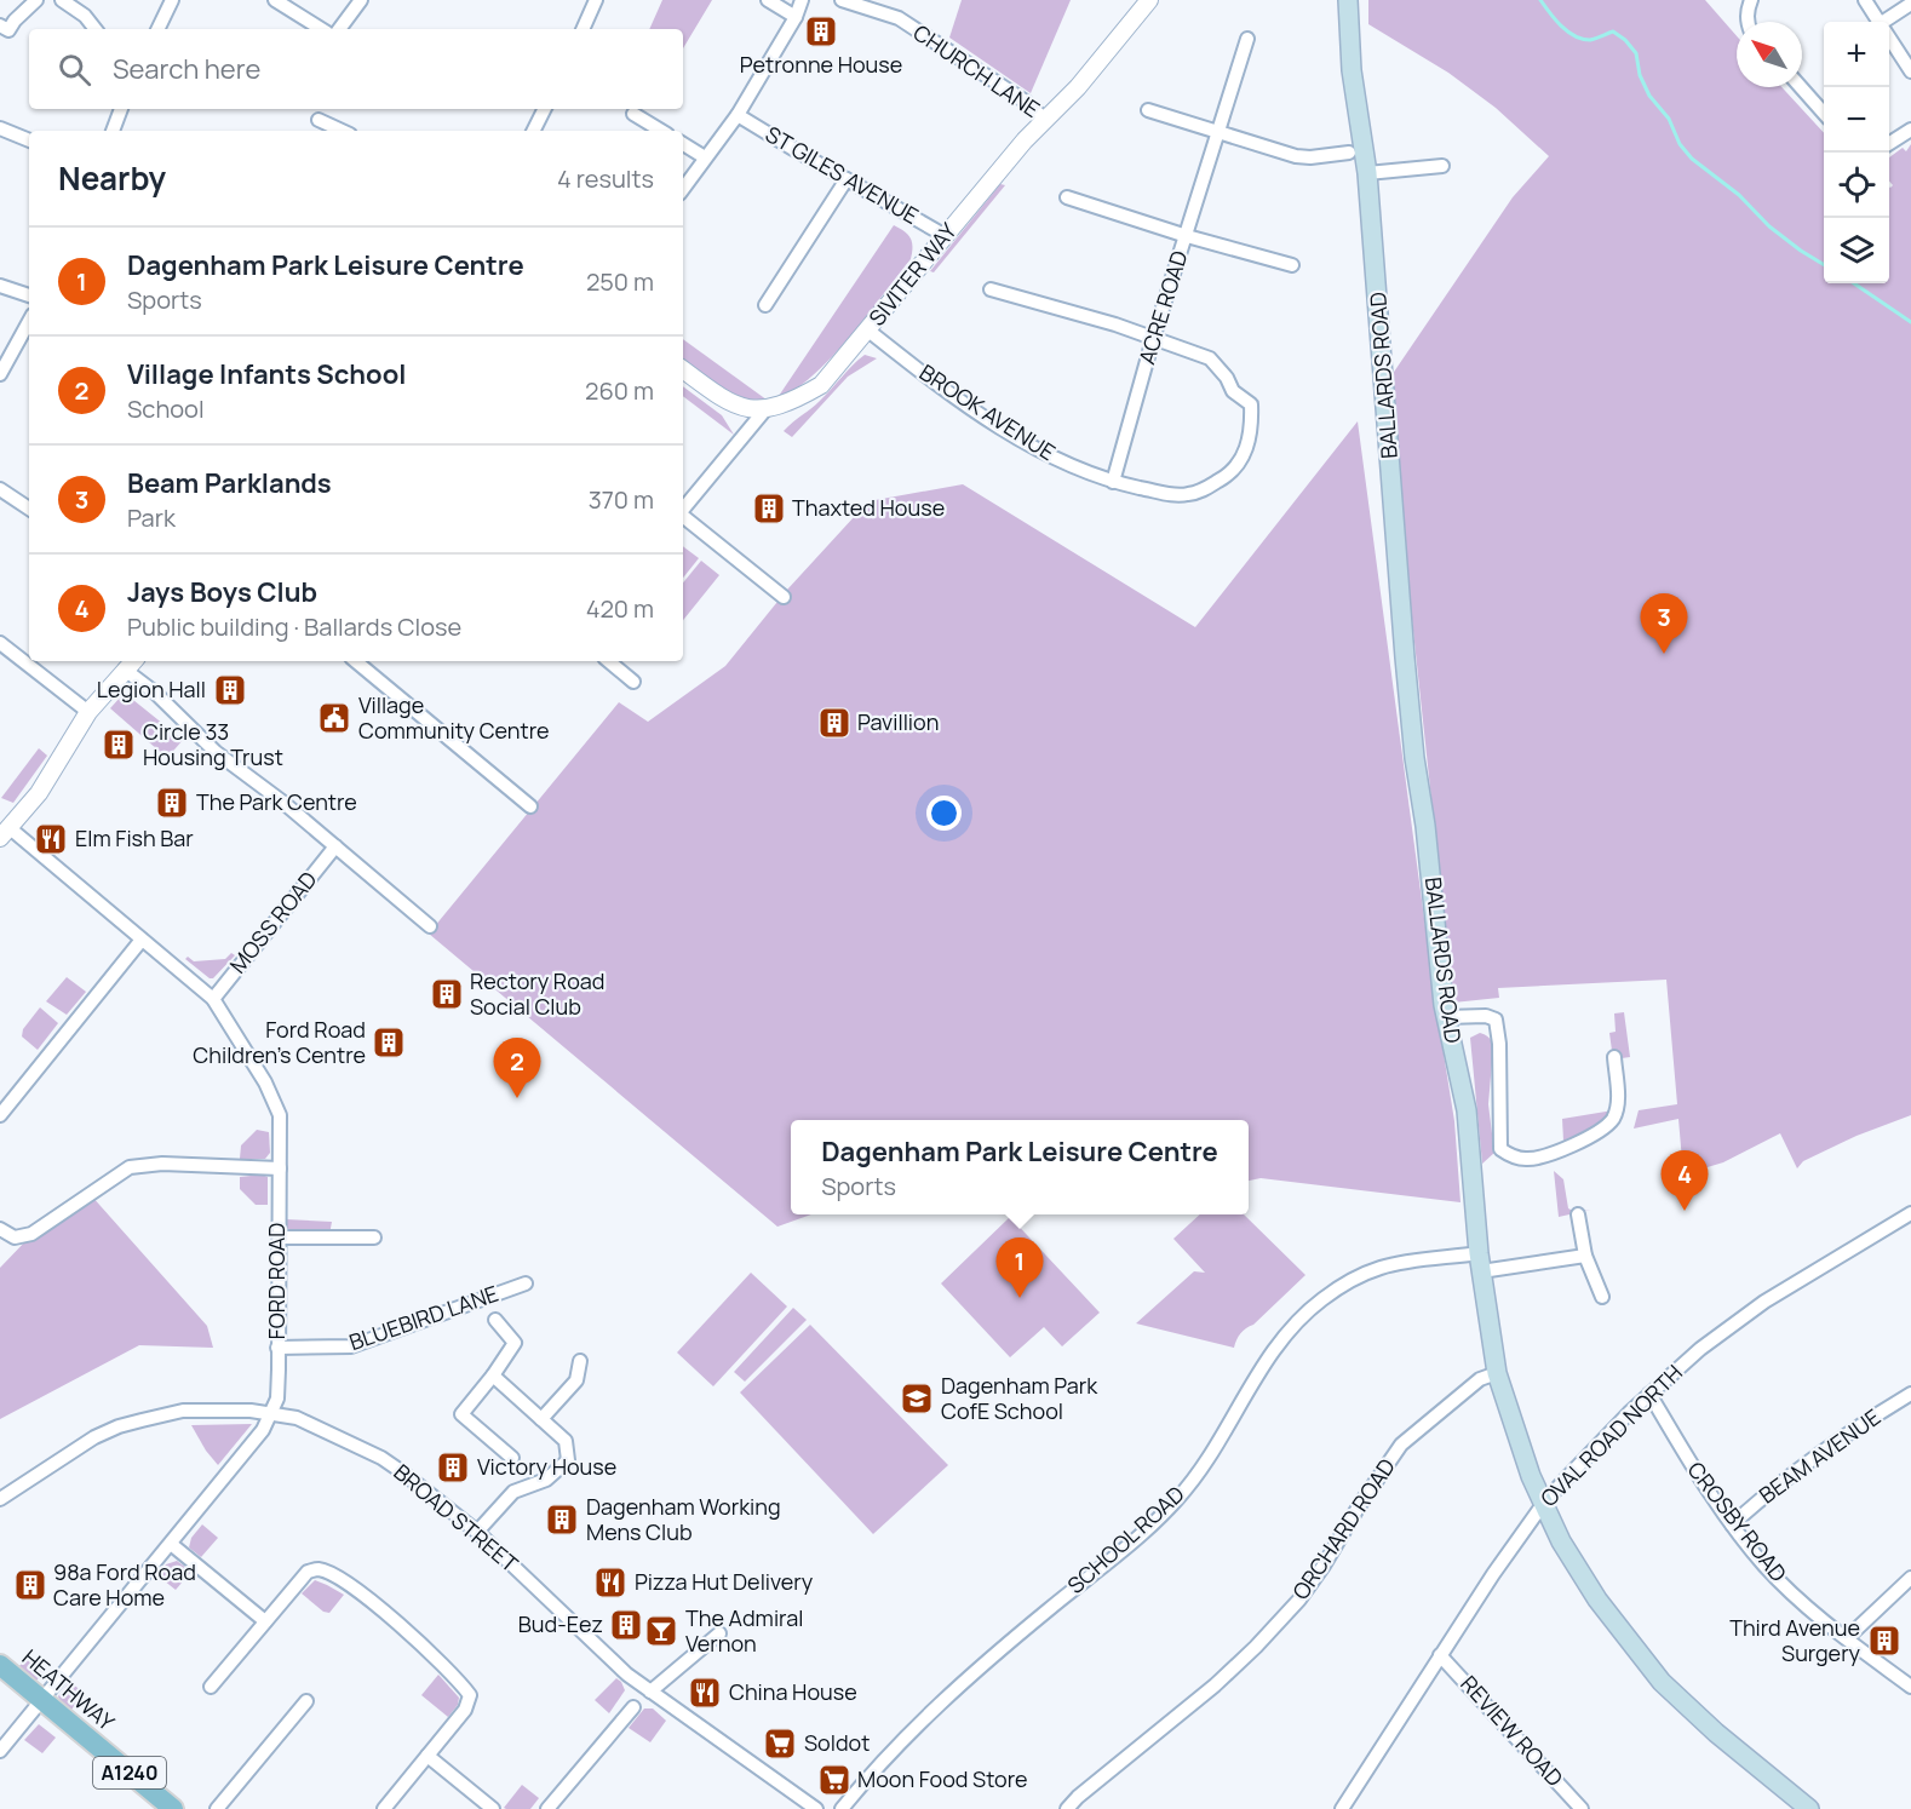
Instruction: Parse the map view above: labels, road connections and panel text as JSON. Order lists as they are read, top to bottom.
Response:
{
  "streets": {
    "main road": ["BALLARDS ROAD", "HEATHWAY", "A1240"],
    "street": [
      "CHURCH LANE",
      "ST GILES AVENUE",
      "SIVITER WAY",
      "ACRE ROAD",
      "BROOK AVENUE",
      "MOSS ROAD",
      "FORD ROAD",
      "BLUEBIRD LANE",
      "OVAL ROAD NORTH",
      "BEAM AVENUE",
      "BROAD STREET",
      "CROSBY ROAD",
      "ORCHARD ROAD",
      "SCHOOL ROAD",
      "REVIEW ROAD"
    ]
  },
  "crossings": [
    ["CHURCH LANE", "SIVITER WAY"],
    ["ST GILES AVENUE", "SIVITER WAY"],
    ["SIVITER WAY", "BROOK AVENUE"],
    ["ACRE ROAD", "BROOK AVENUE"],
    ["BALLARDS ROAD", "OVAL ROAD NORTH"],
    ["BALLARDS ROAD", "ORCHARD ROAD"],
    ["BALLARDS ROAD", "SCHOOL ROAD"],
    ["MOSS ROAD", "FORD ROAD"],
    ["FORD ROAD", "BLUEBIRD LANE"],
    ["FORD ROAD", "BROAD STREET"],
    ["FORD ROAD", "HEATHWAY"],
    ["OVAL ROAD NORTH", "CROSBY ROAD"],
    ["OVAL ROAD NORTH", "REVIEW ROAD"],
    ["BEAM AVENUE", "CROSBY ROAD"]
  ],
  "places": {
    "building": [
      "Petronne House",
      "Thaxted House",
      "Legion Hall",
      "Pavillion",
      "Circle 33 Housing Trust",
      "The Park Centre",
      "Rectory Road Social Club",
      "Ford Road Children's Centre",
      "Victory House",
      "Dagenham Working Mens Club",
      "98a Ford Road Care Home",
      "Bud-Eez",
      "Third Avenue Surgery"
    ],
    "public building": ["Village Community Centre"],
    "restaurant": ["Elm Fish Bar", "Pizza Hut Delivery", "China House"],
    "school or university": ["Dagenham Park CofE School"],
    "bar": ["The Admiral Vernon"],
    "supermarket": ["Soldot", "Moon Food Store"]
  },
  "north": "top left",
  "page": {
    "map_buttons": ["+", "−"],
    "search": "Search here",
    "heading": ["Nearby", "4 results"],
    "list": [
      {
        "mark": "1",
        "name": "Dagenham Park Leisure Centre",
        "note": "Sports",
        "value": "250 m"
      },
      {
        "mark": "2",
        "name": "Village Infants School",
        "note": "School",
        "value": "260 m"
      },
      {
        "mark": "3",
        "name": "Beam Parklands",
        "note": "Park",
        "value": "370 m"
      },
      {
        "mark": "4",
        "name": "Jays Boys Club",
        "note": "Public building · Ballards Close",
        "value": "420 m"
      }
    ],
    "pins": [
      "3",
      "2",
      "4",
      "1"
    ],
    "popup": ["Dagenham Park Leisure Centre", "Sports"]
  }
}
